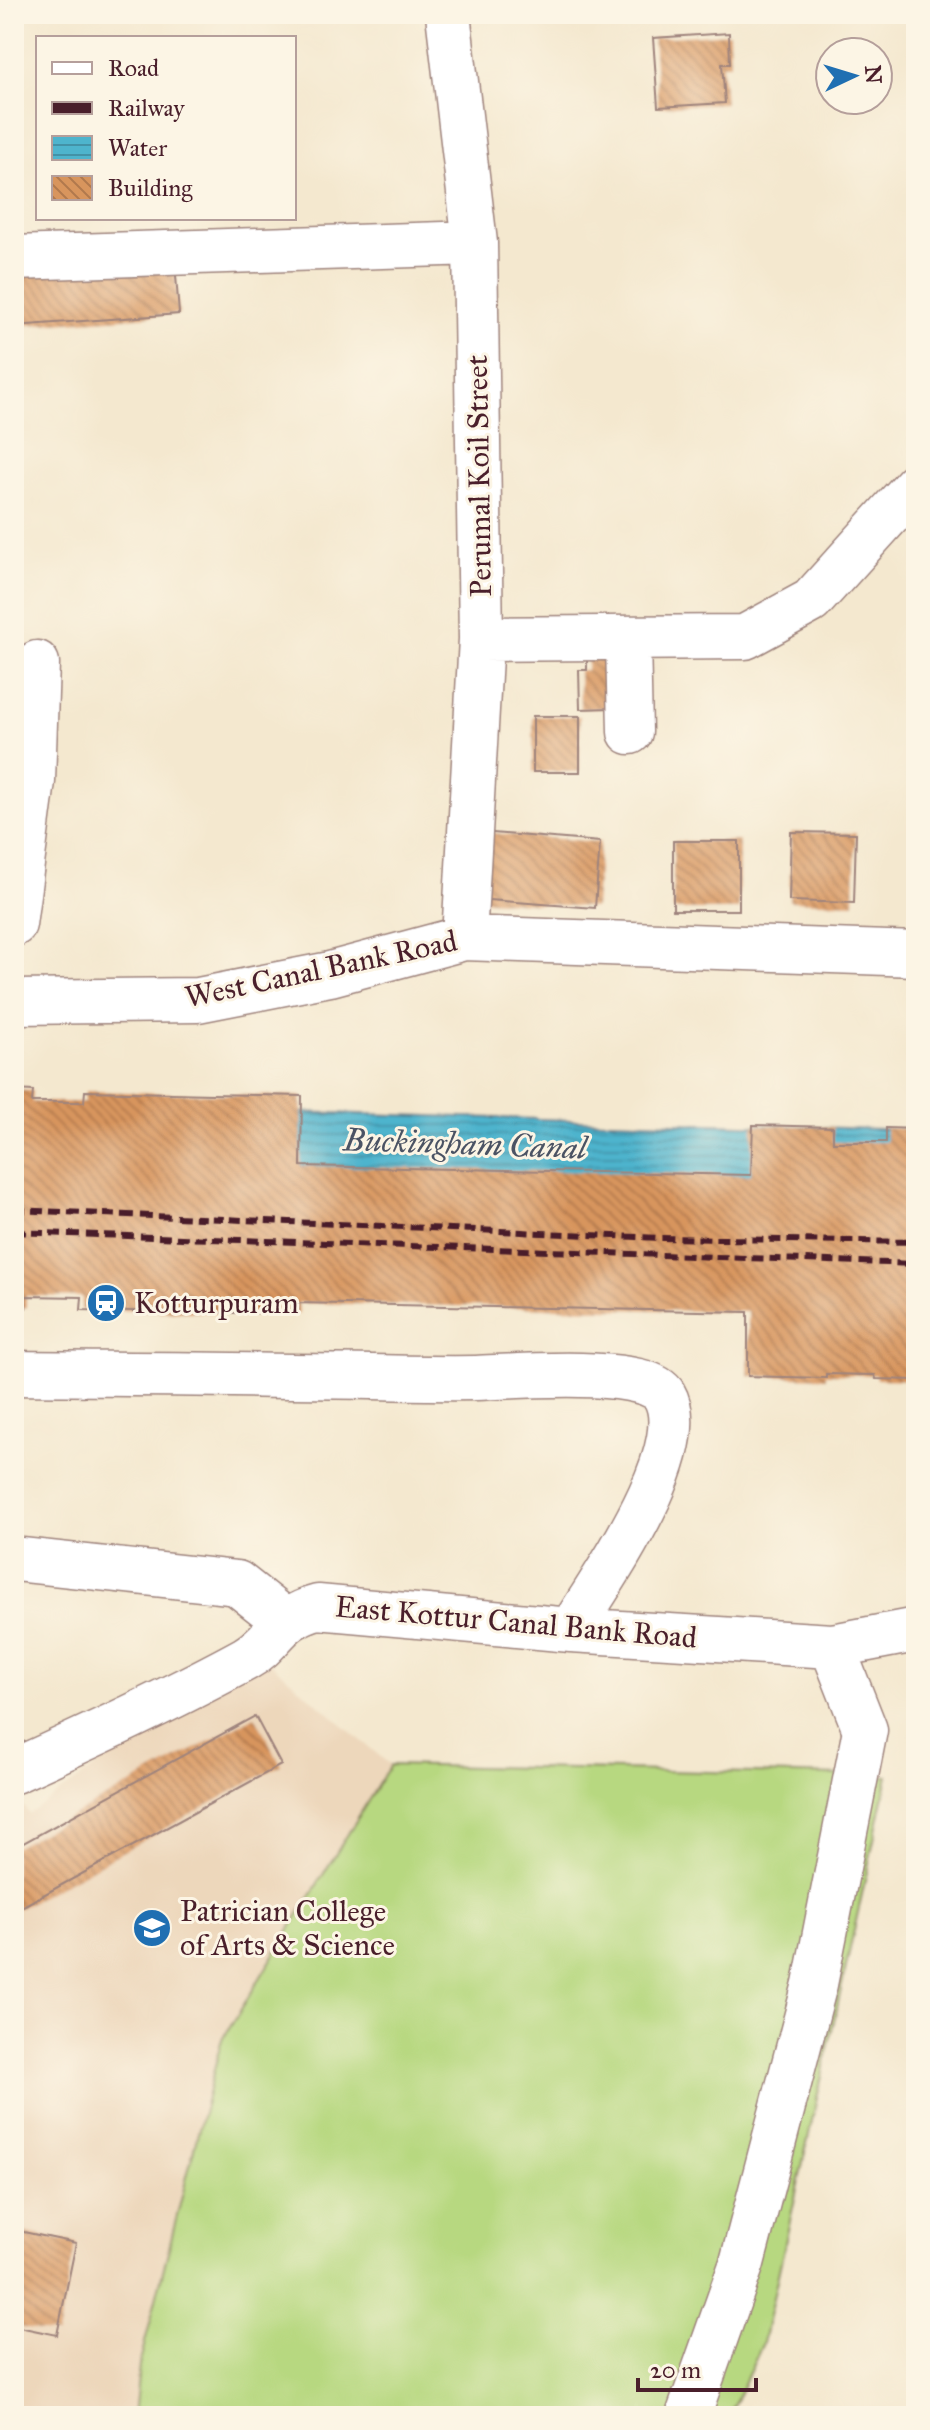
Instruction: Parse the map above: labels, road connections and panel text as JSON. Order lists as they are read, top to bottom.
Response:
{
  "streets": {
    "street": ["Perumal Koil Street", "West Canal Bank Road", "East Kottur Canal Bank Road"]
  },
  "crossings": [
    ["Perumal Koil Street", "West Canal Bank Road"]
  ],
  "water": ["Buckingham Canal"],
  "places": {
    "station": ["Kotturpuram"],
    "school or university": ["Patrician College of Arts & Science"]
  },
  "legend": [
    "Road",
    "Railway",
    "Water",
    "Building"
  ],
  "scale_bar": "20 m",
  "north": "right"
}
